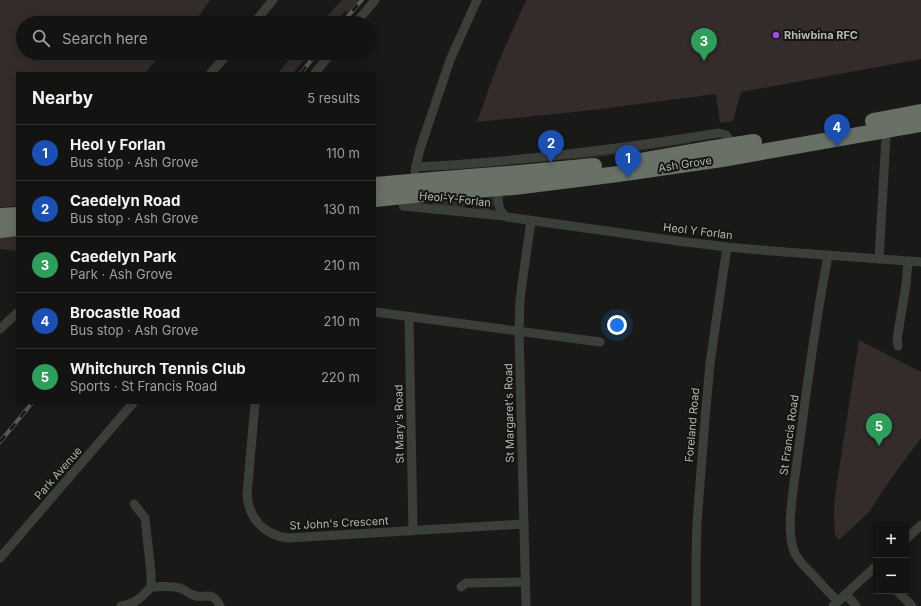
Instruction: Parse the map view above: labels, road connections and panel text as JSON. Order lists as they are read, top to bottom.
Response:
{
  "streets": {
    "highway": ["Ash Grove"],
    "street": [
      "Heol-Y-Forlan",
      "Heol Y Forlan",
      "St Margaret's Road",
      "St Mary's Road",
      "Foreland Road",
      "St Francis Road",
      "Park Avenue",
      "St John's Crescent"
    ]
  },
  "crossings": [
    ["Ash Grove", "Heol-Y-Forlan"],
    ["Heol-Y-Forlan", "Heol Y Forlan"],
    ["Heol Y Forlan", "St Margaret's Road"],
    ["Heol Y Forlan", "Foreland Road"],
    ["Heol Y Forlan", "St Francis Road"],
    ["St Margaret's Road", "St John's Crescent"],
    ["St Mary's Road", "St John's Crescent"]
  ],
  "places": ["Rhiwbina RFC"],
  "page": {
    "search": "Search here",
    "pins": [
      "3",
      "4",
      "2",
      "1",
      "5"
    ],
    "heading": ["Nearby", "5 results"],
    "list": [
      {
        "mark": "1",
        "name": "Heol y Forlan",
        "note": "Bus stop · Ash Grove",
        "value": "110 m"
      },
      {
        "mark": "2",
        "name": "Caedelyn Road",
        "note": "Bus stop · Ash Grove",
        "value": "130 m"
      },
      {
        "mark": "3",
        "name": "Caedelyn Park",
        "note": "Park · Ash Grove",
        "value": "210 m"
      },
      {
        "mark": "4",
        "name": "Brocastle Road",
        "note": "Bus stop · Ash Grove",
        "value": "210 m"
      },
      {
        "mark": "5",
        "name": "Whitchurch Tennis Club",
        "note": "Sports · St Francis Road",
        "value": "220 m"
      }
    ],
    "map_buttons": ["+", "−"]
  }
}
